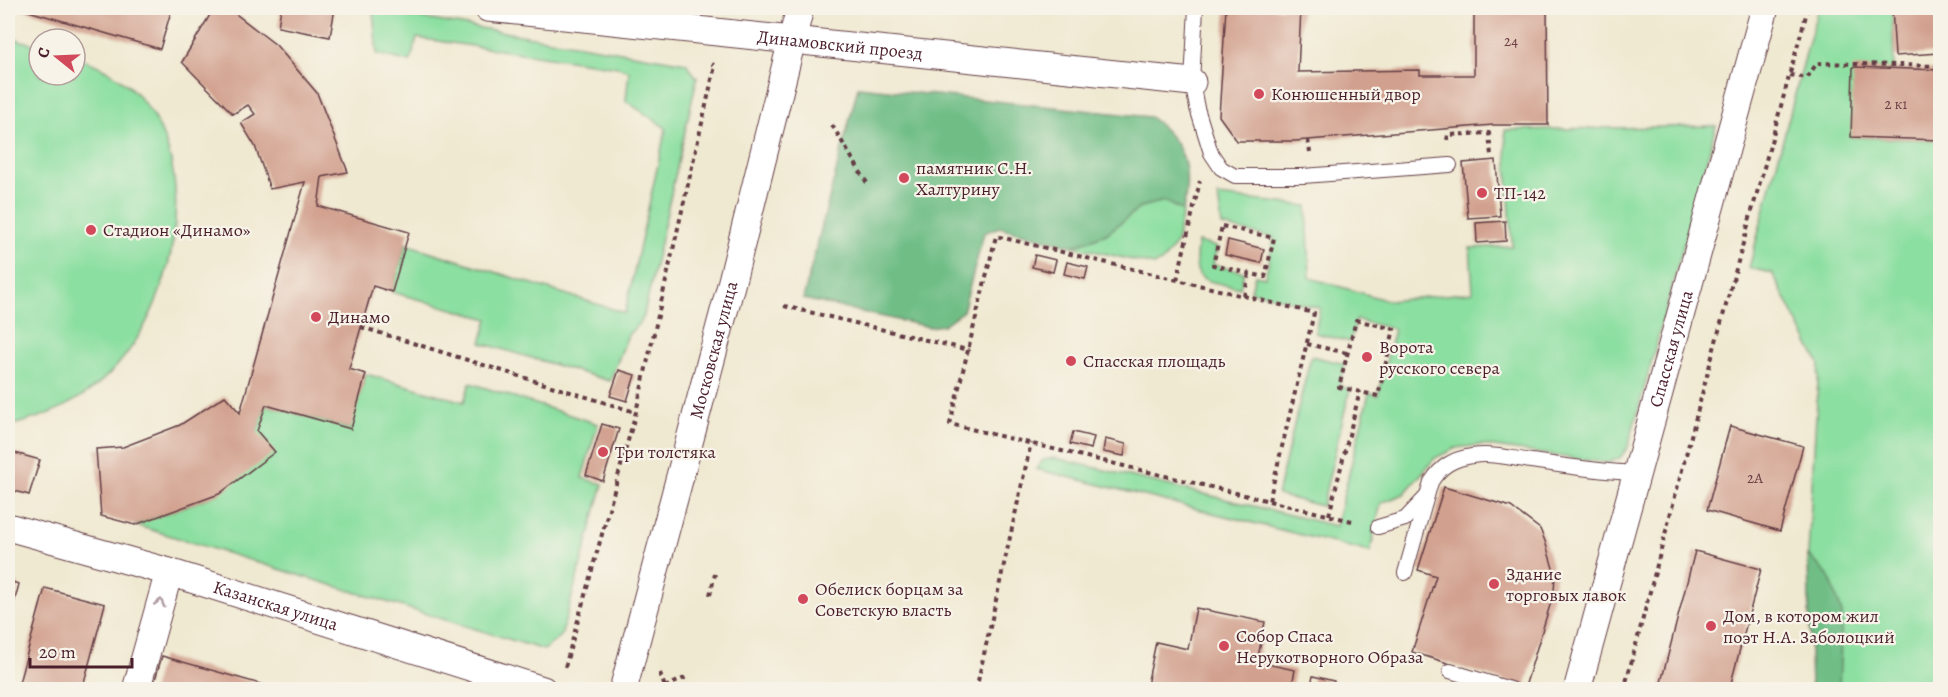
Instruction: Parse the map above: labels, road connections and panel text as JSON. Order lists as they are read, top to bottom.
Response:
{
  "streets": {
    "street": [
      "Динамовский проезд",
      "Московская улица",
      "Спасская улица",
      "Казанская улица"
    ]
  },
  "crossings": [
    ["Динамовский проезд", "Московская улица"]
  ],
  "places": [
    "Конюшенный двор",
    "памятник С.Н. Халтурину",
    "ТП-142",
    "Стадион «Динамо»",
    "Динамо",
    "Ворота русского севера",
    "Спасская площадь",
    "Три толстяка",
    "Здание торговых лавок",
    "Обелиск борцам за Советскую власть",
    "Дом, в котором жил поэт Н.А. Заболоцкий",
    "Собор Спаса Нерукотворного Образа"
  ],
  "house_numbers": ["24", "2 к1", "2А"],
  "scale_bar": "20 m",
  "north": "left"
}
